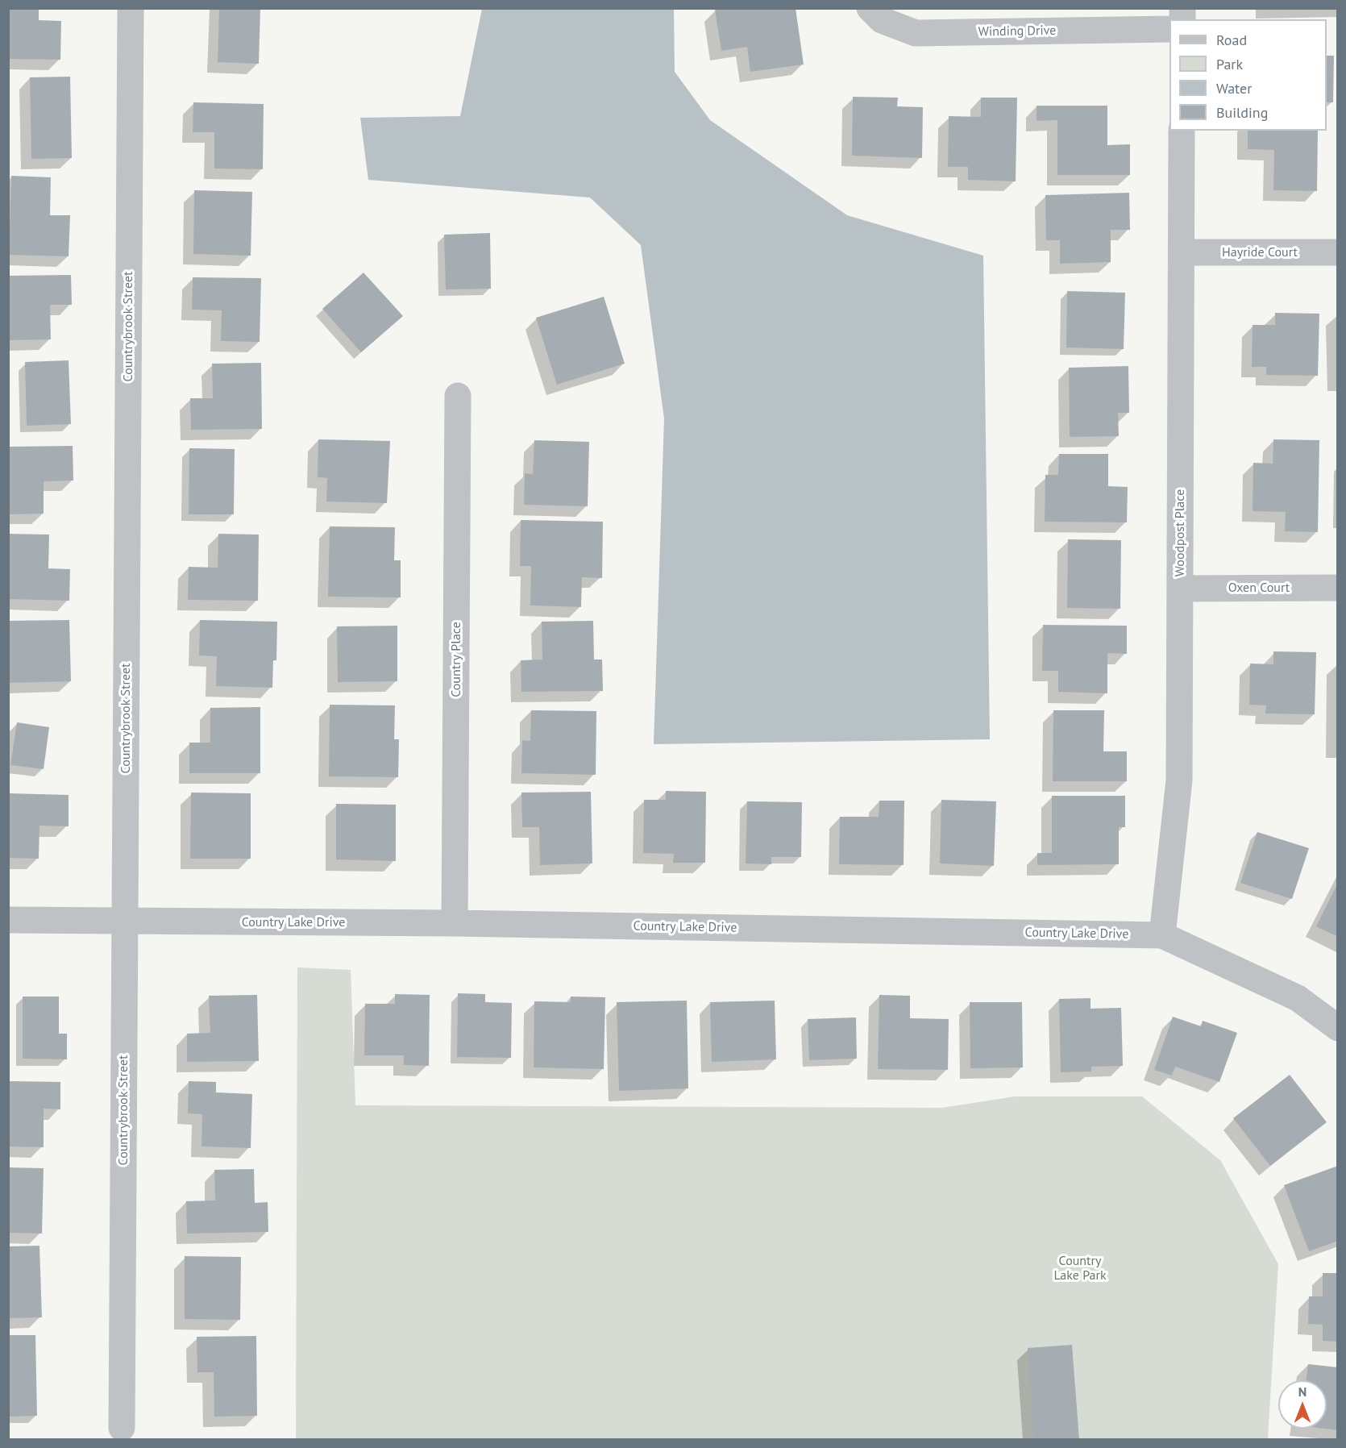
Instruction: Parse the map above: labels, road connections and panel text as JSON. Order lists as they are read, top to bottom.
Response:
{
  "streets": {
    "street": [
      "Winding Drive",
      "Hayride Court",
      "Countrybrook Street",
      "Woodpost Place",
      "Oxen Court",
      "Country Place",
      "Country Lake Drive"
    ]
  },
  "crossings": [
    ["Hayride Court", "Woodpost Place"],
    ["Countrybrook Street", "Country Lake Drive"],
    ["Woodpost Place", "Oxen Court"],
    ["Woodpost Place", "Country Lake Drive"],
    ["Country Place", "Country Lake Drive"]
  ],
  "parks": ["Country Lake Park"],
  "legend": [
    "Road",
    "Park",
    "Water",
    "Building"
  ],
  "north": "top"
}
